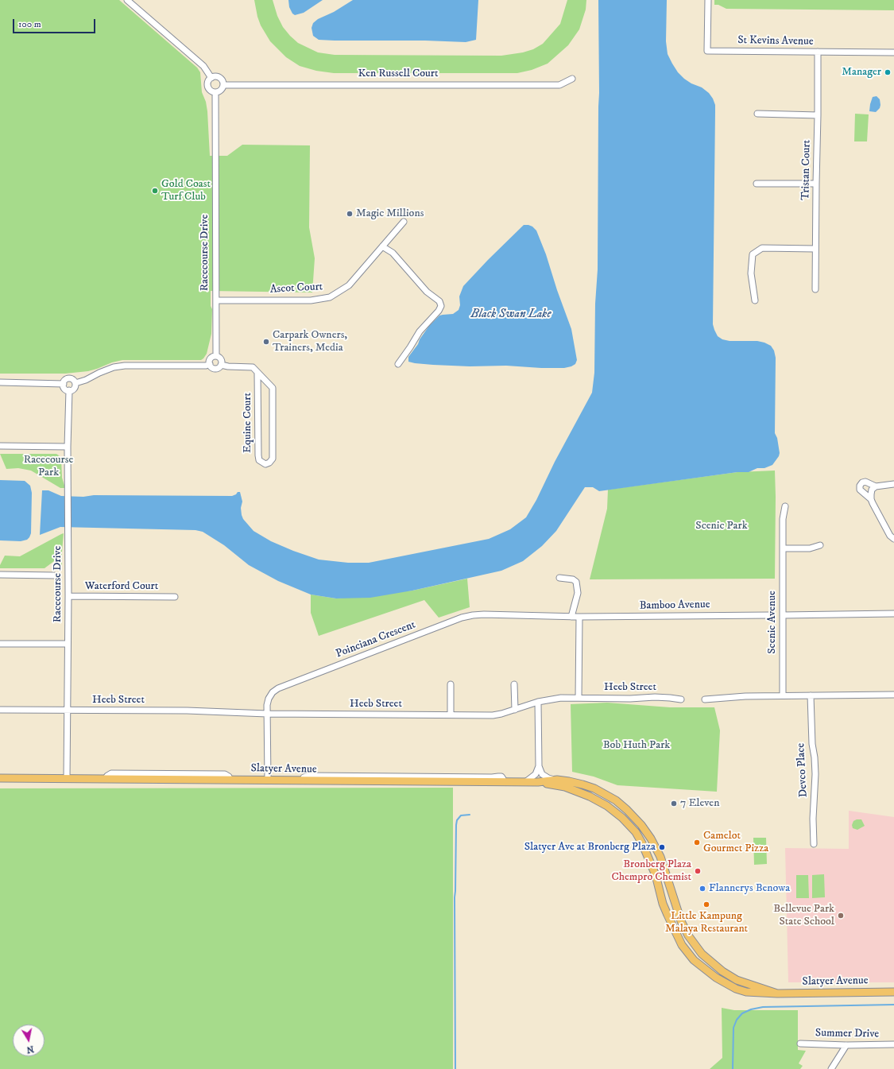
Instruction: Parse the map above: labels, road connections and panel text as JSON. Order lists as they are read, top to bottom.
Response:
{
  "streets": {
    "main road": ["Slatyer Avenue"],
    "street": [
      "St Kevins Avenue",
      "Ken Russell Court",
      "Tristan Court",
      "Racecourse Drive",
      "Ascot Court",
      "Equine Court",
      "Waterford Court",
      "Bamboo Avenue",
      "Scenic Avenue",
      "Poinciana Crescent",
      "Heeb Street",
      "Devco Place",
      "Summer Drive"
    ]
  },
  "crossings": [
    ["St Kevins Avenue", "Tristan Court"],
    ["Ken Russell Court", "Racecourse Drive"],
    ["Racecourse Drive", "Ascot Court"],
    ["Racecourse Drive", "Equine Court"],
    ["Racecourse Drive", "Waterford Court"],
    ["Racecourse Drive", "Heeb Street"],
    ["Racecourse Drive", "Slatyer Avenue"],
    ["Bamboo Avenue", "Poinciana Crescent"],
    ["Poinciana Crescent", "Heeb Street"],
    ["Poinciana Crescent", "Slatyer Avenue"]
  ],
  "water": ["Black Swan Lake"],
  "parks": ["Racecourse Park", "Scenic Park", "Bob Huth Park"],
  "places": [
    "Manager",
    "Gold Coast Turf Club",
    "Magic Millions",
    "Carpark Owners, Trainers, Media",
    "7 Eleven",
    "Camelot Gourmet Pizza",
    "Slatyer Ave at Bronberg Plaza",
    "Bronberg Plaza Chempro Chemist",
    "Flannerys Benowa",
    "Little Kampung Malaya Restaurant",
    "Bellevue Park State School"
  ],
  "scale_bar": "100 m",
  "north": "bottom"
}
